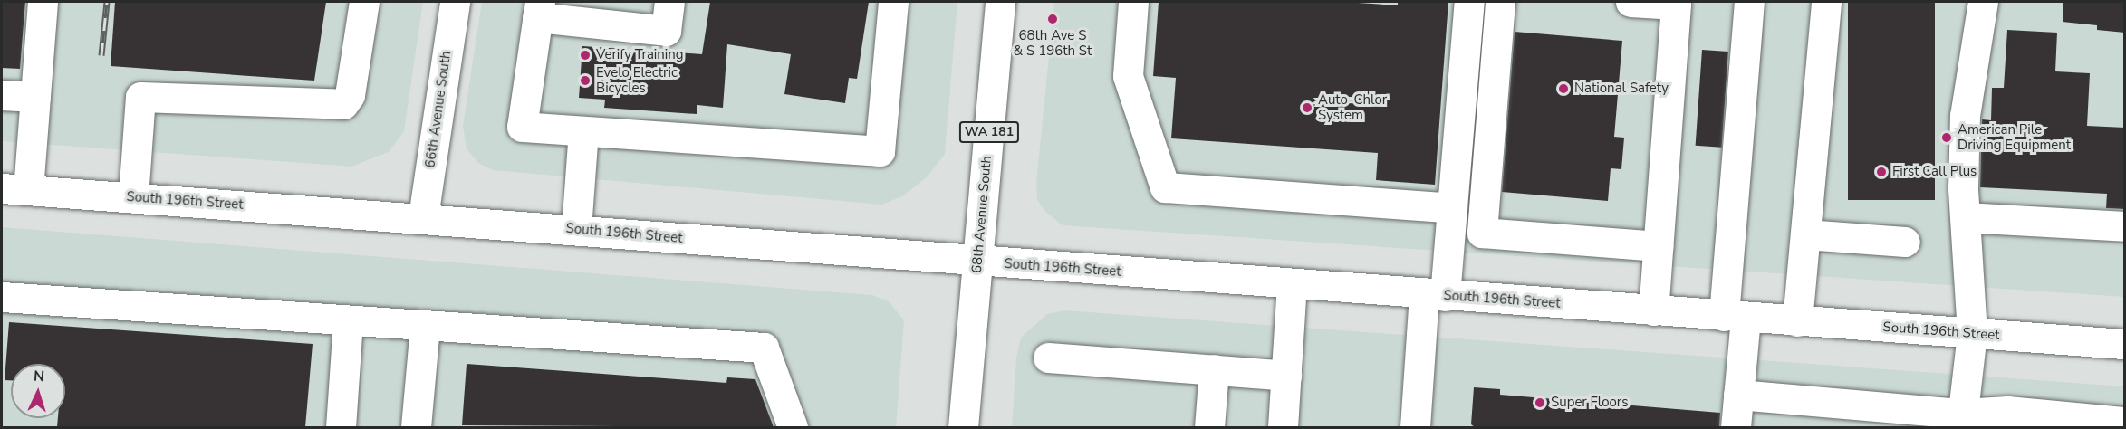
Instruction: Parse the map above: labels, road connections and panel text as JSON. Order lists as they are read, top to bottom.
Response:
{
  "streets": {
    "main road": [
      "66th Avenue South",
      "WA 181",
      "South 196th Street",
      "68th Avenue South"
    ]
  },
  "crossings": [
    ["66th Avenue South", "South 196th Street"],
    ["South 196th Street", "68th Avenue South"]
  ],
  "places": [
    "68th Ave S & S 196th St",
    "Verify Training",
    "Evelo Electric Bicycles",
    "National Safety",
    "Auto-Chlor System",
    "American Pile Driving Equipment",
    "First Call Plus",
    "Super Floors"
  ],
  "north": "top"
}
